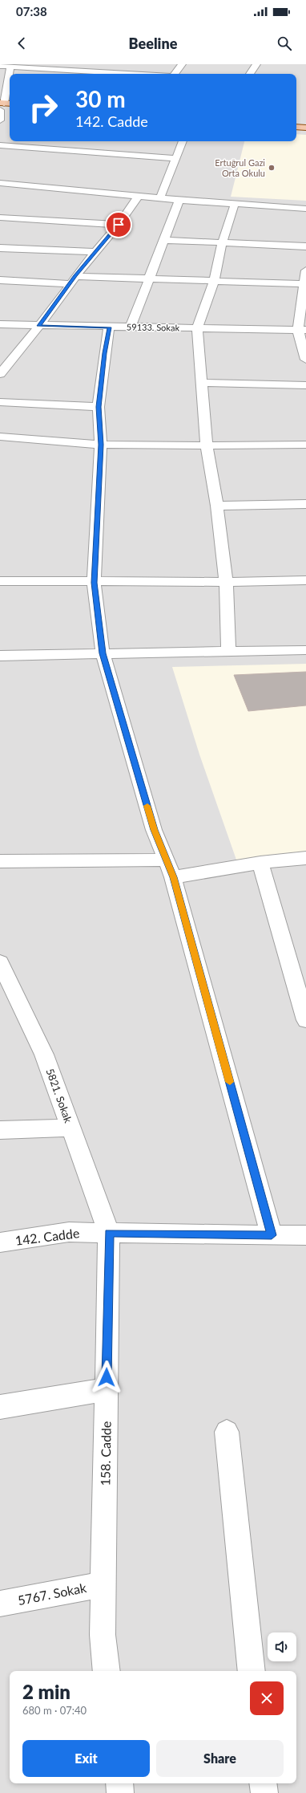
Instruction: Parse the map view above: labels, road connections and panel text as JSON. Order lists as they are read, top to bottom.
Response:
{
  "streets": {
    "street": [
      "59133. Sokak",
      "5821. Sokak",
      "142. Cadde",
      "158. Cadde",
      "5767. Sokak"
    ]
  },
  "crossings": [
    ["5821. Sokak", "142. Cadde"],
    ["5821. Sokak", "158. Cadde"],
    ["142. Cadde", "158. Cadde"],
    ["158. Cadde", "5767. Sokak"]
  ],
  "places": ["Ertuğrul Gazi Orta Okulu"],
  "page": {
    "status": "07:38",
    "header": "Beeline",
    "turn": ["30 m", "142. Cadde"],
    "heading": ["2 min", "680 m · 07:40"],
    "buttons": ["Exit", "Share"]
  }
}
